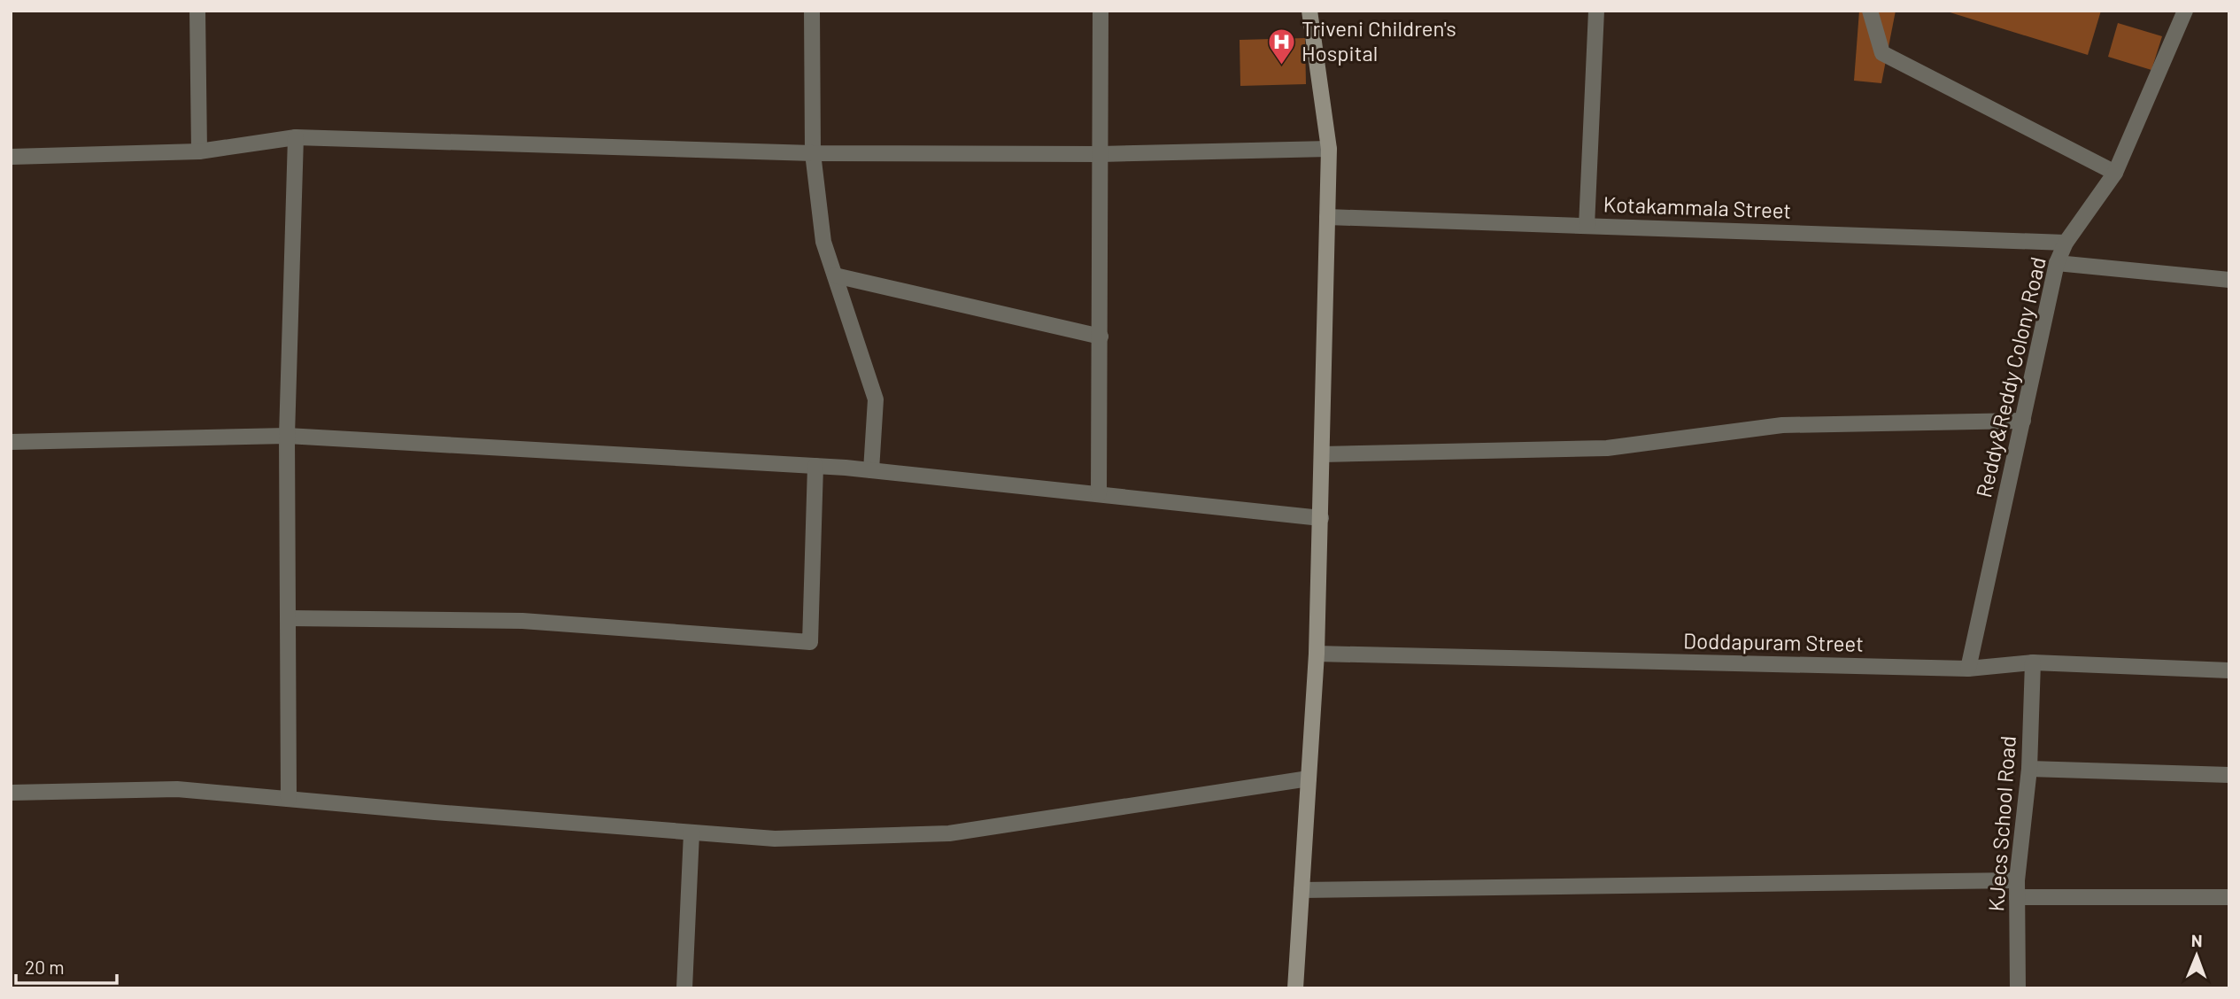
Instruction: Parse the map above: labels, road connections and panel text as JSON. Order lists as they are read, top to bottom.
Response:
{
  "streets": {
    "street": [
      "Kotakammala Street",
      "Reddy&Reddy Colony Road",
      "Doddapuram Street",
      "KJecs School Road"
    ]
  },
  "crossings": [
    ["Kotakammala Street", "Reddy&Reddy Colony Road"],
    ["Reddy&Reddy Colony Road", "Doddapuram Street"],
    ["Doddapuram Street", "KJecs School Road"]
  ],
  "places": {
    "hospital": ["Triveni Children's Hospital"]
  },
  "scale_bar": "20 m",
  "north": "top"
}
